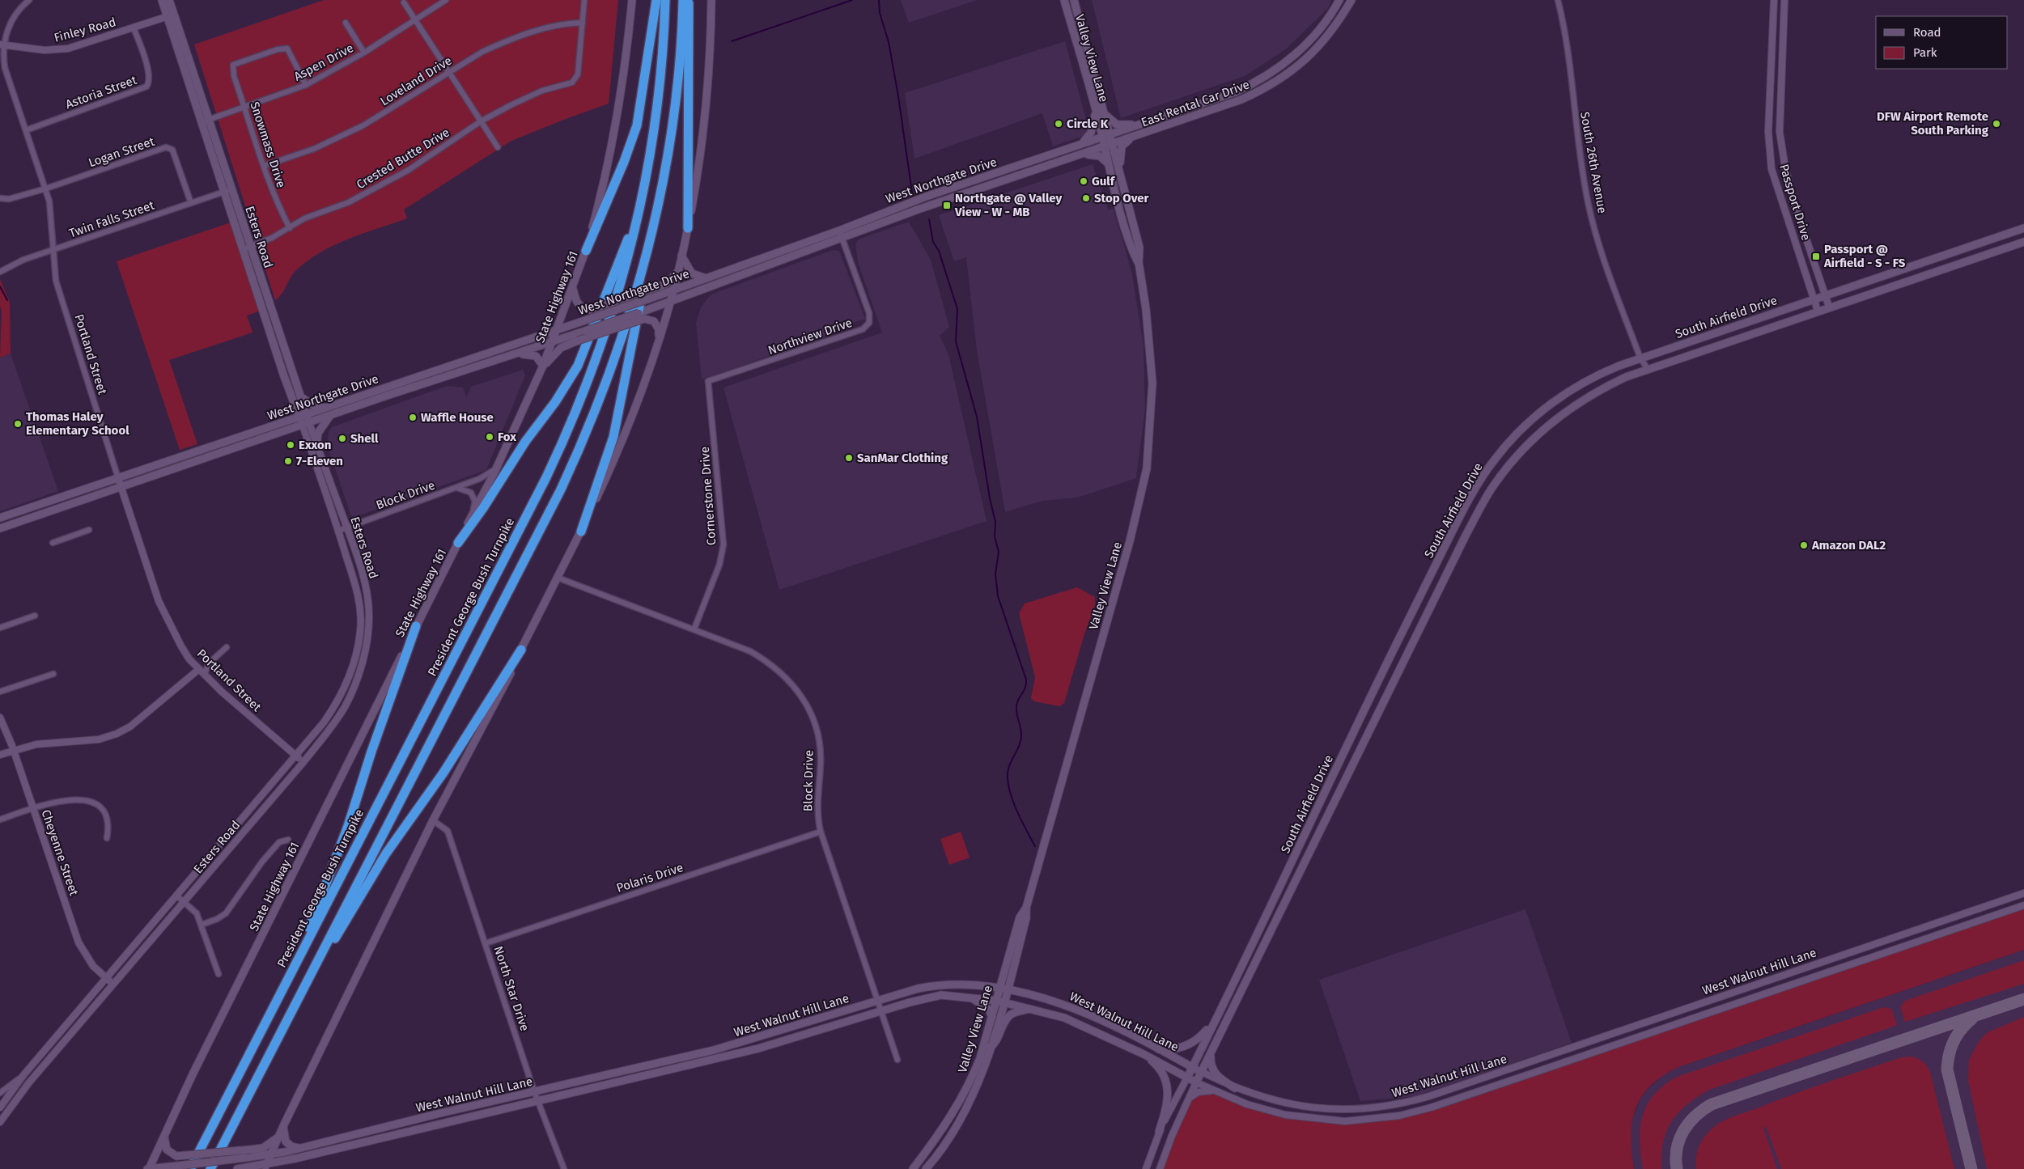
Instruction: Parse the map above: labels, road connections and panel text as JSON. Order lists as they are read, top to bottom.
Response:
{
  "streets": {
    "highway": ["President George Bush Turnpike"],
    "main road": [
      "Valley View Lane",
      "East Rental Car Drive",
      "West Northgate Drive",
      "Esters Road",
      "State Highway 161",
      "South Airfield Drive",
      "West Walnut Hill Lane"
    ],
    "street": [
      "Finley Road",
      "Aspen Drive",
      "Loveland Drive",
      "Astoria Street",
      "Snowmass Drive",
      "Logan Street",
      "Crested Butte Drive",
      "South 26th Avenue",
      "Passport Drive",
      "Twin Falls Street",
      "Northview Drive",
      "Portland Street",
      "Block Drive",
      "Cornerstone Drive",
      "Cheyenne Street",
      "Polaris Drive",
      "North Star Drive"
    ]
  },
  "crossings": [
    ["Finley Road", "Astoria Street"],
    ["Finley Road", "Esters Road"],
    ["Finley Road", "Portland Street"],
    ["Valley View Lane", "East Rental Car Drive"],
    ["Valley View Lane", "West Northgate Drive"],
    ["Valley View Lane", "West Walnut Hill Lane"],
    ["Aspen Drive", "Snowmass Drive"],
    ["Aspen Drive", "Esters Road"],
    ["Loveland Drive", "Snowmass Drive"],
    ["Loveland Drive", "Crested Butte Drive"],
    ["Astoria Street", "Portland Street"],
    ["East Rental Car Drive", "West Northgate Drive"],
    ["Snowmass Drive", "Crested Butte Drive"],
    ["Logan Street", "Twin Falls Street"],
    ["Logan Street", "Portland Street"],
    ["Crested Butte Drive", "Esters Road"],
    ["South 26th Avenue", "South Airfield Drive"],
    ["West Northgate Drive", "Esters Road"],
    ["West Northgate Drive", "State Highway 161"],
    ["West Northgate Drive", "Northview Drive"],
    ["West Northgate Drive", "Portland Street"],
    ["Passport Drive", "South Airfield Drive"],
    ["Twin Falls Street", "Esters Road"],
    ["Twin Falls Street", "Portland Street"],
    ["Esters Road", "Portland Street"],
    ["Esters Road", "Block Drive"],
    ["Esters Road", "Cheyenne Street"],
    ["State Highway 161", "Block Drive"],
    ["State Highway 161", "West Walnut Hill Lane"],
    ["South Airfield Drive", "West Walnut Hill Lane"],
    ["Northview Drive", "Cornerstone Drive"],
    ["Block Drive", "Cornerstone Drive"],
    ["Block Drive", "Polaris Drive"],
    ["Block Drive", "West Walnut Hill Lane"],
    ["Polaris Drive", "North Star Drive"],
    ["West Walnut Hill Lane", "North Star Drive"]
  ],
  "places": {
    "other": [
      "Circle K",
      "DFW Airport Remote South Parking",
      "Gulf",
      "Stop Over",
      "Waffle House",
      "Thomas Haley Elementary School",
      "Fox",
      "Shell",
      "Exxon",
      "SanMar Clothing",
      "7-Eleven",
      "Amazon DAL2"
    ],
    "transit": ["Northgate @ Valley View - W - MB", "Passport @ Airfield - S - FS"]
  },
  "legend": ["Road", "Park"]
}
